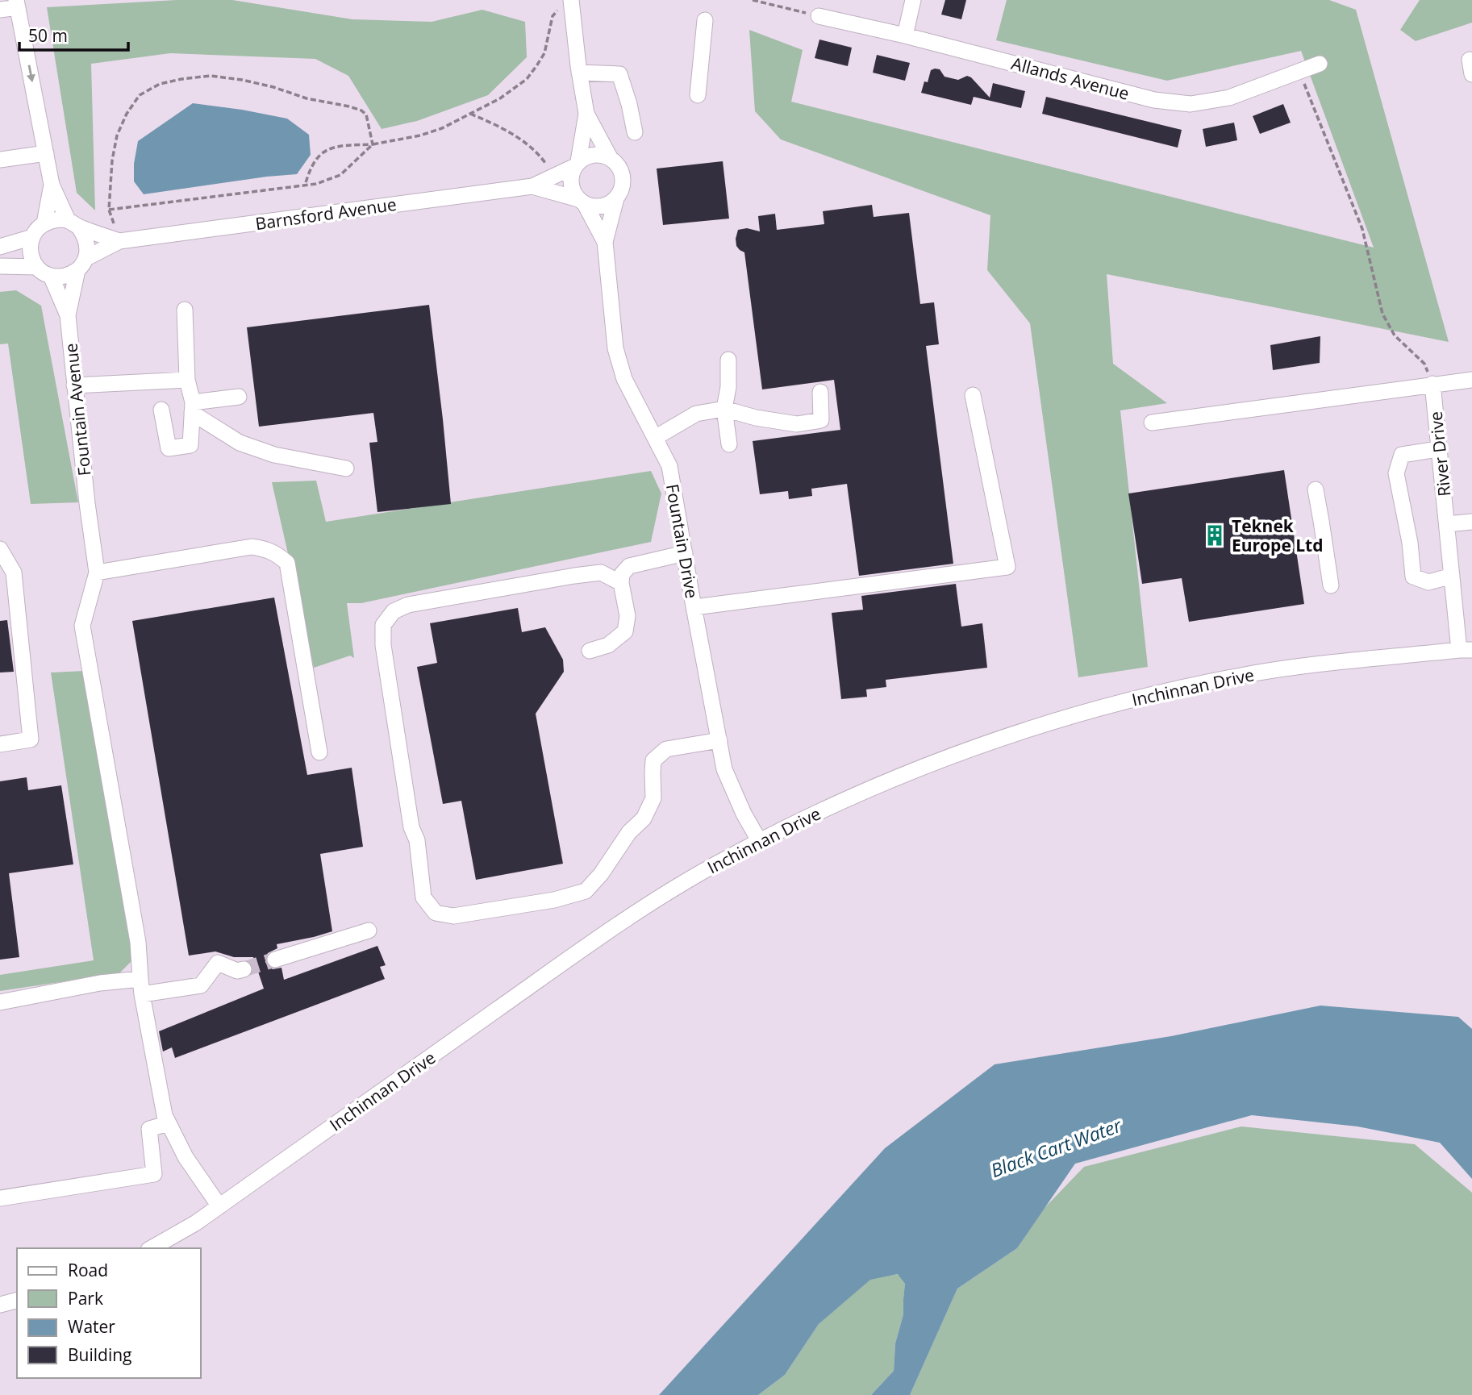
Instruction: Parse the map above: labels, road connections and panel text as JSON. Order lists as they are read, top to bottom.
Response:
{
  "streets": {
    "street": [
      "Allands Avenue",
      "Barnsford Avenue",
      "Fountain Avenue",
      "River Drive",
      "Fountain Drive",
      "Inchinnan Drive"
    ]
  },
  "crossings": [
    ["Barnsford Avenue", "Fountain Avenue"],
    ["Barnsford Avenue", "Fountain Drive"],
    ["River Drive", "Inchinnan Drive"],
    ["Fountain Drive", "Inchinnan Drive"]
  ],
  "water": ["Black Cart Water"],
  "places": {
    "building": ["Teknek Europe Ltd"]
  },
  "legend": [
    "Road",
    "Park",
    "Water",
    "Building"
  ],
  "scale_bar": "50 m"
}
